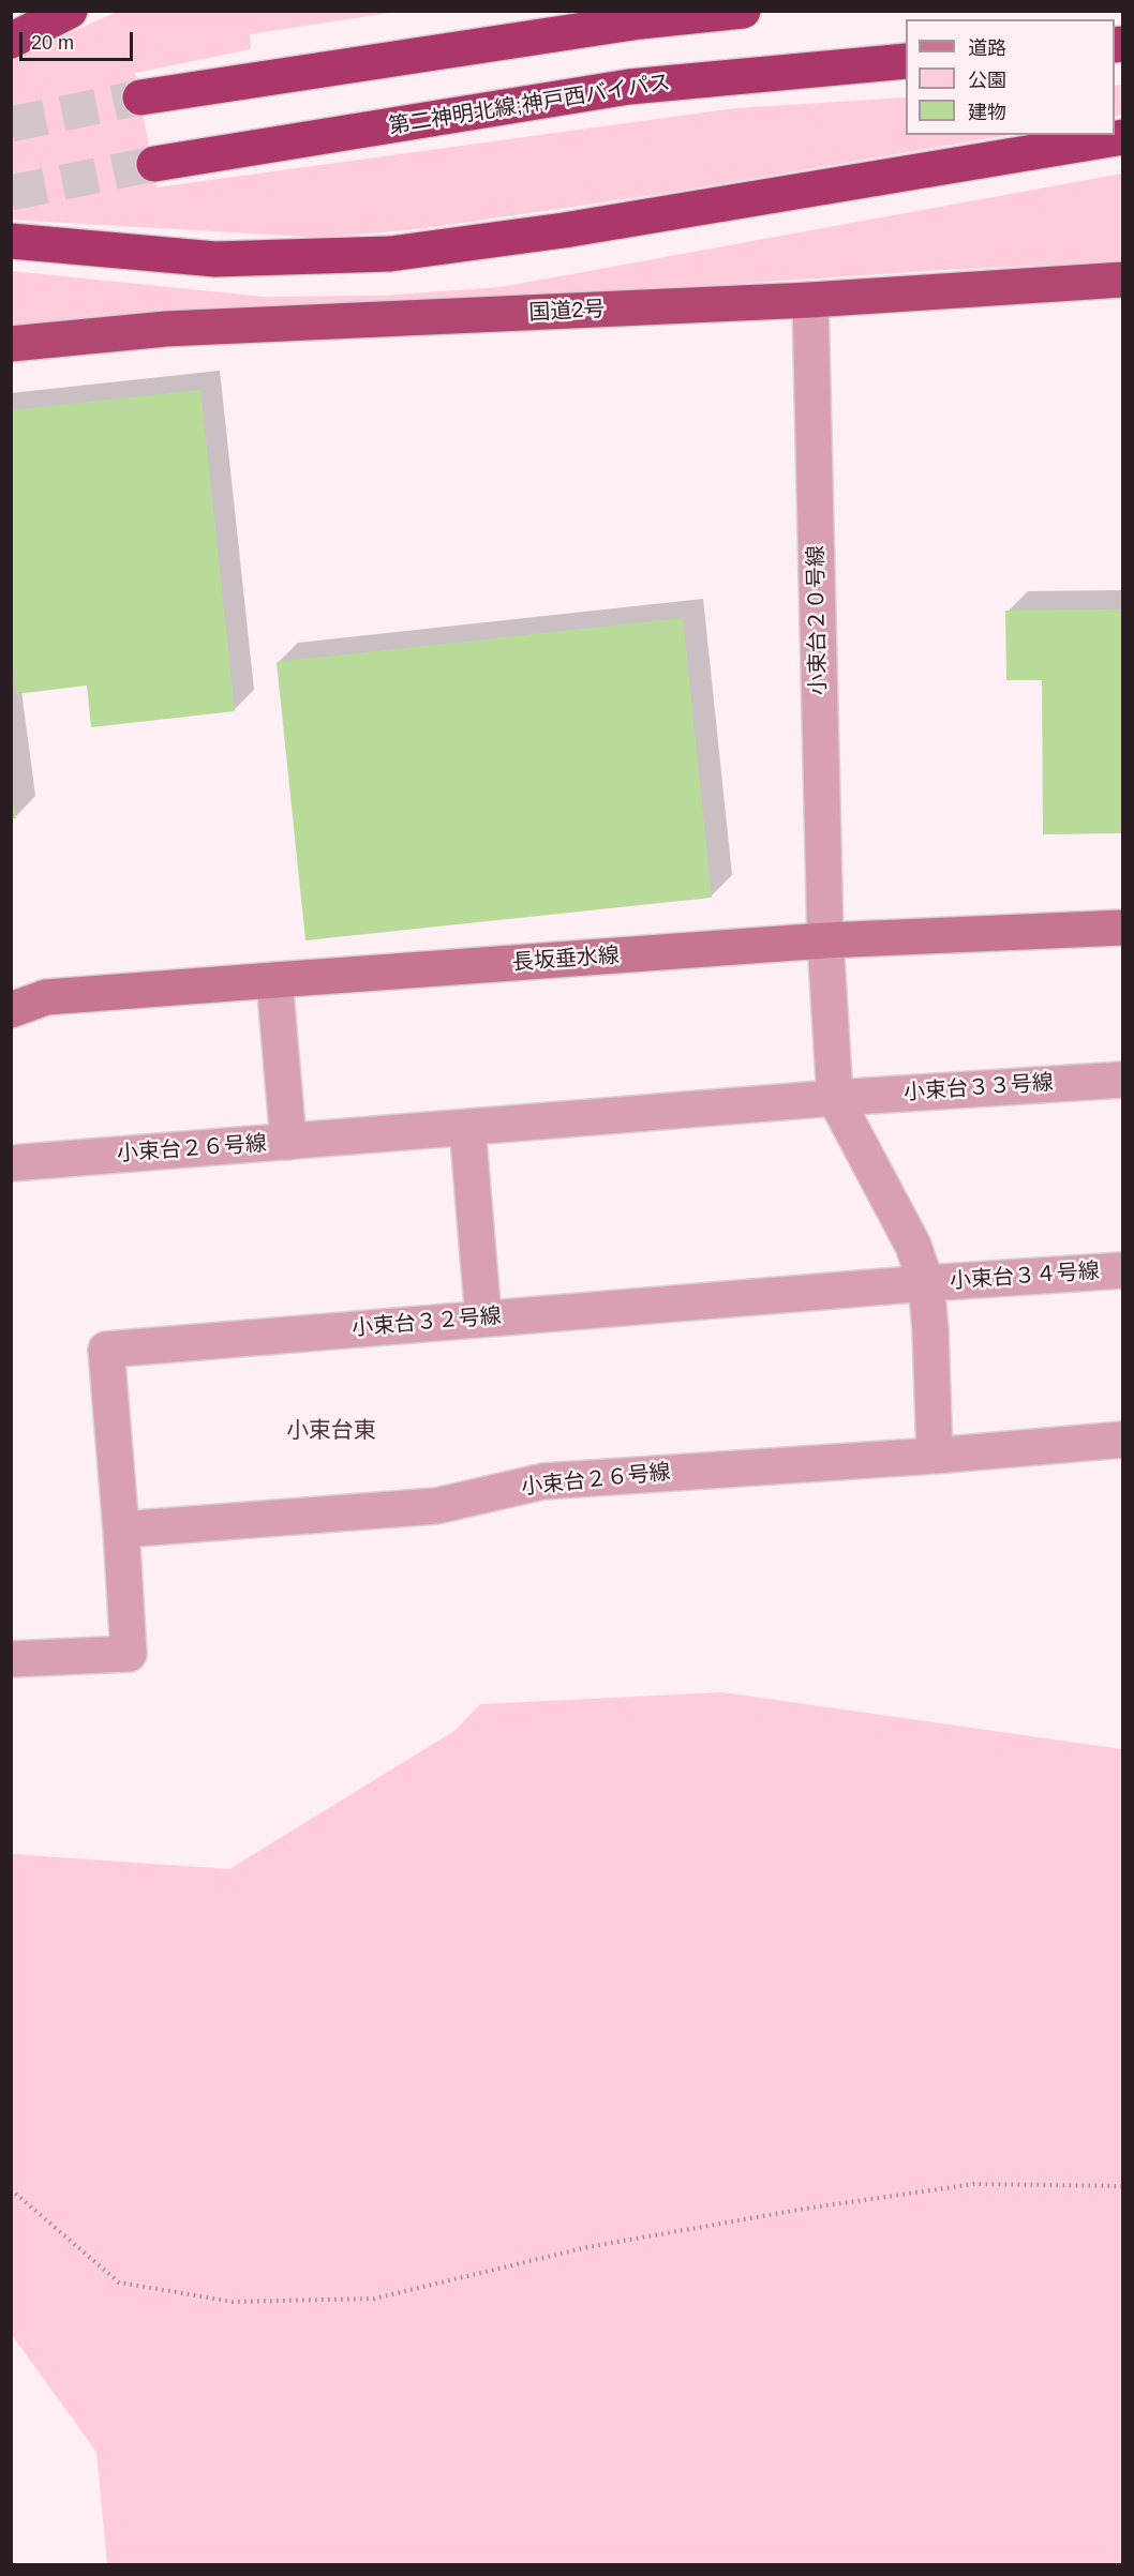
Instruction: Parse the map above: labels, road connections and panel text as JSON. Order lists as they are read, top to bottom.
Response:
{
  "streets": {
    "highway": ["第二神明北線;神戸西バイパス", "国道2号"],
    "main road": ["長坂垂水線"],
    "street": [
      "小束台２０号線",
      "小束台３３号線",
      "小束台２６号線",
      "小束台３４号線",
      "小束台３２号線"
    ]
  },
  "crossings": [
    ["国道2号", "小束台２０号線"],
    ["小束台２０号線", "長坂垂水線"],
    ["小束台３３号線", "小束台２６号線"],
    ["小束台２６号線", "小束台３２号線"],
    ["小束台３４号線", "小束台３２号線"]
  ],
  "districts": ["小束台東"],
  "legend": ["道路", "公園", "建物"],
  "scale_bar": "20 m"
}
